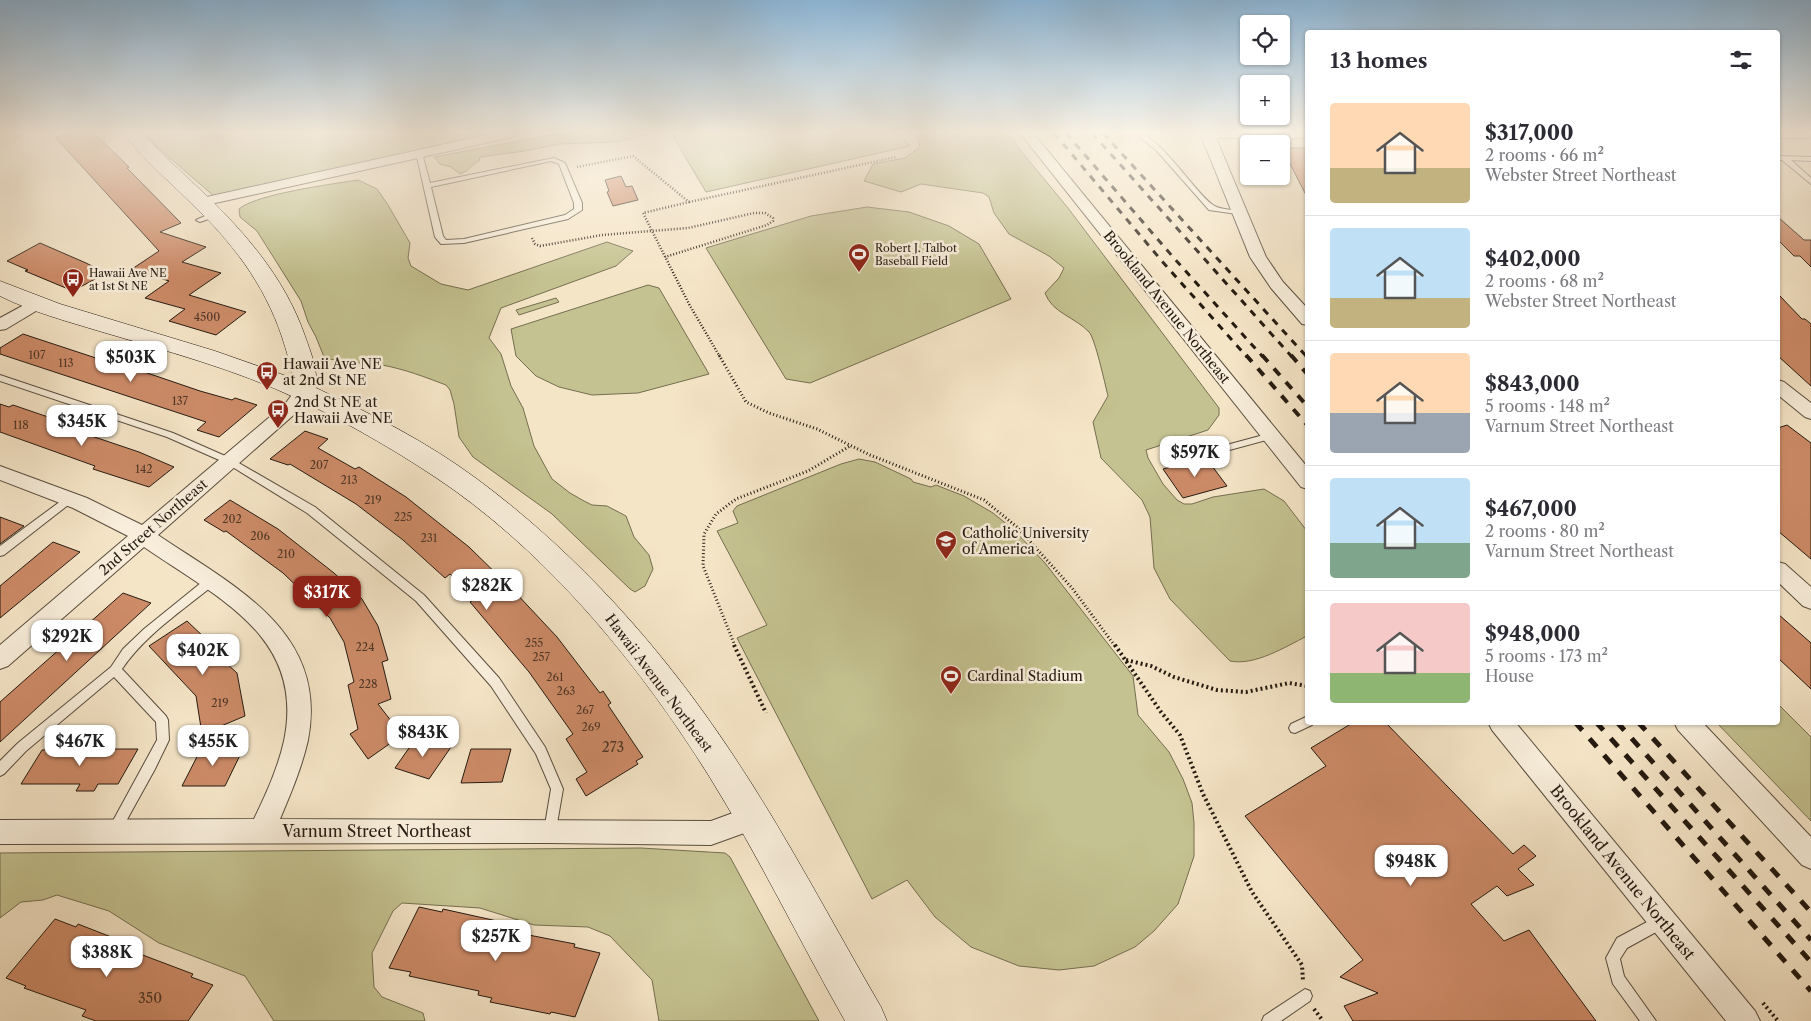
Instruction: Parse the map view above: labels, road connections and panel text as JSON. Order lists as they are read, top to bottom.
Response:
{
  "streets": {
    "street": [
      "Brookland Avenue Northeast",
      "2nd Street Northeast",
      "Hawaii Avenue Northeast",
      "Varnum Street Northeast"
    ]
  },
  "crossings": [
    ["2nd Street Northeast", "Hawaii Avenue Northeast"],
    ["Hawaii Avenue Northeast", "Varnum Street Northeast"]
  ],
  "places": {
    "sports": ["Robert J. Talbot Baseball Field", "Cardinal Stadium"],
    "bus stop": ["Hawaii Ave NE at 1st St NE", "Hawaii Ave NE at 2nd St NE", "2nd St NE at Hawaii Ave NE"],
    "school or university": ["Catholic University of America"]
  },
  "house_numbers": [
    "4500",
    "107",
    "113",
    "137",
    "118",
    "207",
    "142",
    "213",
    "219",
    "225",
    "202",
    "206",
    "231",
    "210",
    "255",
    "224",
    "257",
    "261",
    "228",
    "263",
    "219",
    "267",
    "269",
    "273",
    "350"
  ],
  "page": {
    "map_buttons": ["+", "−"],
    "heading": "13 homes",
    "list": [
      {
        "name": "$317,000",
        "note": "2 rooms · 66 m² · Webster Street Northeast"
      },
      {
        "name": "$402,000",
        "note": "2 rooms · 68 m² · Webster Street Northeast"
      },
      {
        "name": "$843,000",
        "note": "5 rooms · 148 m² · Varnum Street Northeast"
      },
      {
        "name": "$467,000",
        "note": "2 rooms · 80 m² · Varnum Street Northeast"
      },
      {
        "name": "$948,000",
        "note": "5 rooms · 173 m² · House"
      }
    ],
    "price": [
      "$503K",
      "$345K",
      "$597K",
      "$282K",
      "$317K",
      "$292K",
      "$402K",
      "$843K",
      "$467K",
      "$455K",
      "$948K",
      "$257K",
      "$388K"
    ]
  }
}
